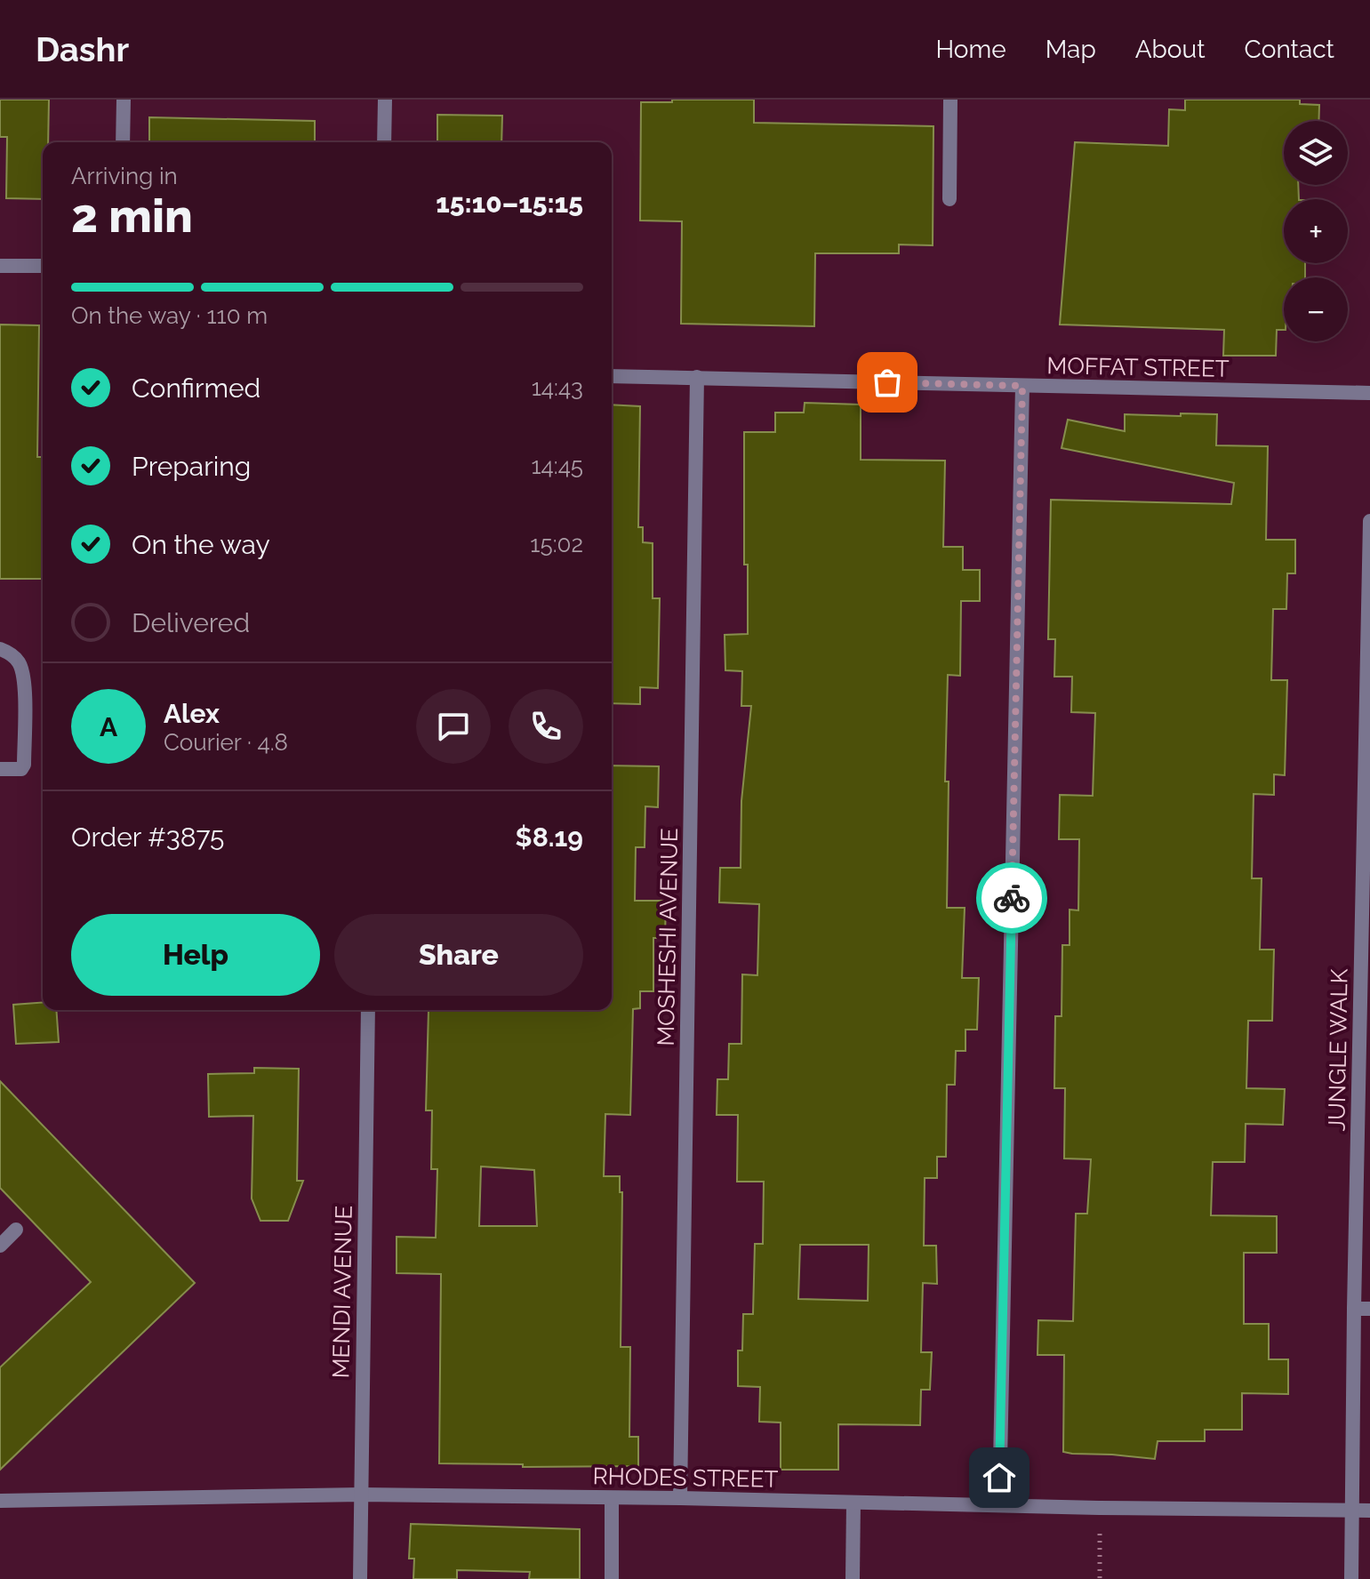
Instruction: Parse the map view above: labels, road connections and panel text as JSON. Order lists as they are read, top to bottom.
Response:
{
  "streets": {
    "street": [
      "MOFFAT STREET",
      "MOSHESHI AVENUE",
      "JUNGLE WALK",
      "MENDI AVENUE",
      "RHODES STREET"
    ]
  },
  "crossings": [
    ["MOFFAT STREET", "MOSHESHI AVENUE"],
    ["MOSHESHI AVENUE", "RHODES STREET"],
    ["JUNGLE WALK", "RHODES STREET"],
    ["MENDI AVENUE", "RHODES STREET"]
  ],
  "page": {
    "header": "Dashr",
    "nav": [
      "Home",
      "Map",
      "About",
      "Contact"
    ],
    "map_buttons": ["+", "−"],
    "heading": ["2 min", "Arriving in", "15:10–15:15"],
    "panel": [
      "Alex",
      "Courier · 4.8",
      "Order #3875",
      "$8.19"
    ],
    "bar": "On the way · 110 m",
    "list": [
      ["Confirmed", "14:43"],
      ["Preparing", "14:45"],
      ["On the way", "15:02"],
      "Delivered"
    ],
    "round": "A",
    "buttons": ["Help", "Share"]
  }
}
